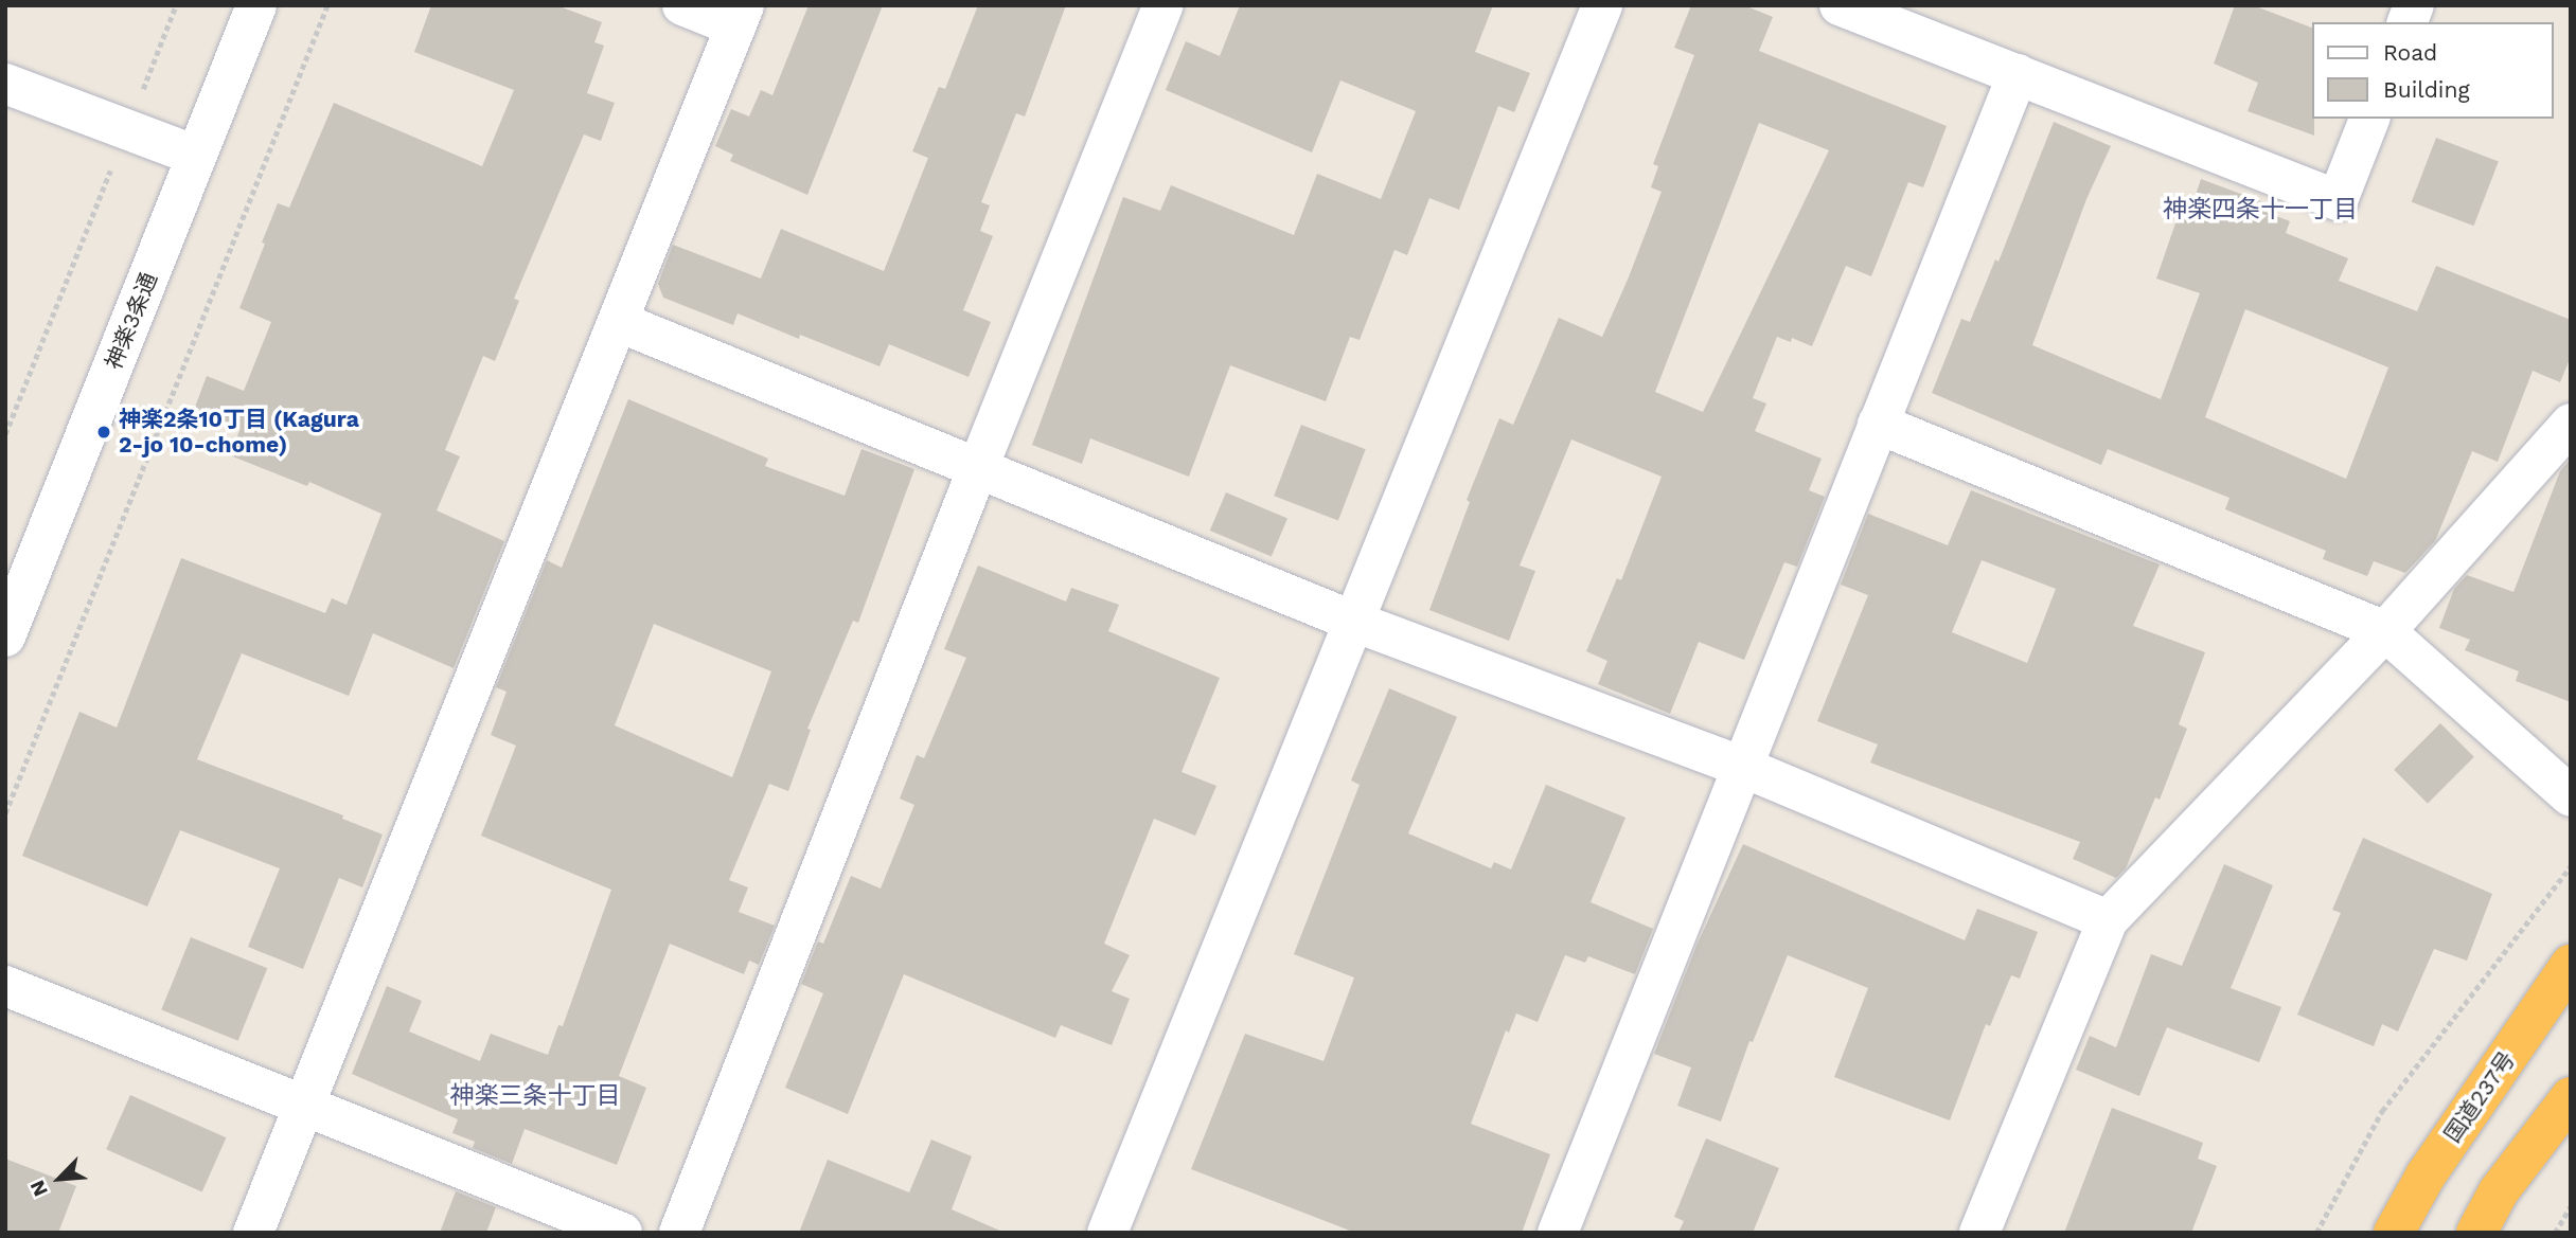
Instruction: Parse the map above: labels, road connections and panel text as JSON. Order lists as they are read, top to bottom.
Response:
{
  "streets": {
    "highway": ["国道237号"],
    "street": ["神楽3条通"]
  },
  "districts": ["神楽四条十一丁目", "神楽三条十丁目"],
  "places": ["神楽2条10丁目 (Kagura 2-jo 10-chome)"],
  "legend": ["Road", "Building"],
  "north": "bottom left"
}
